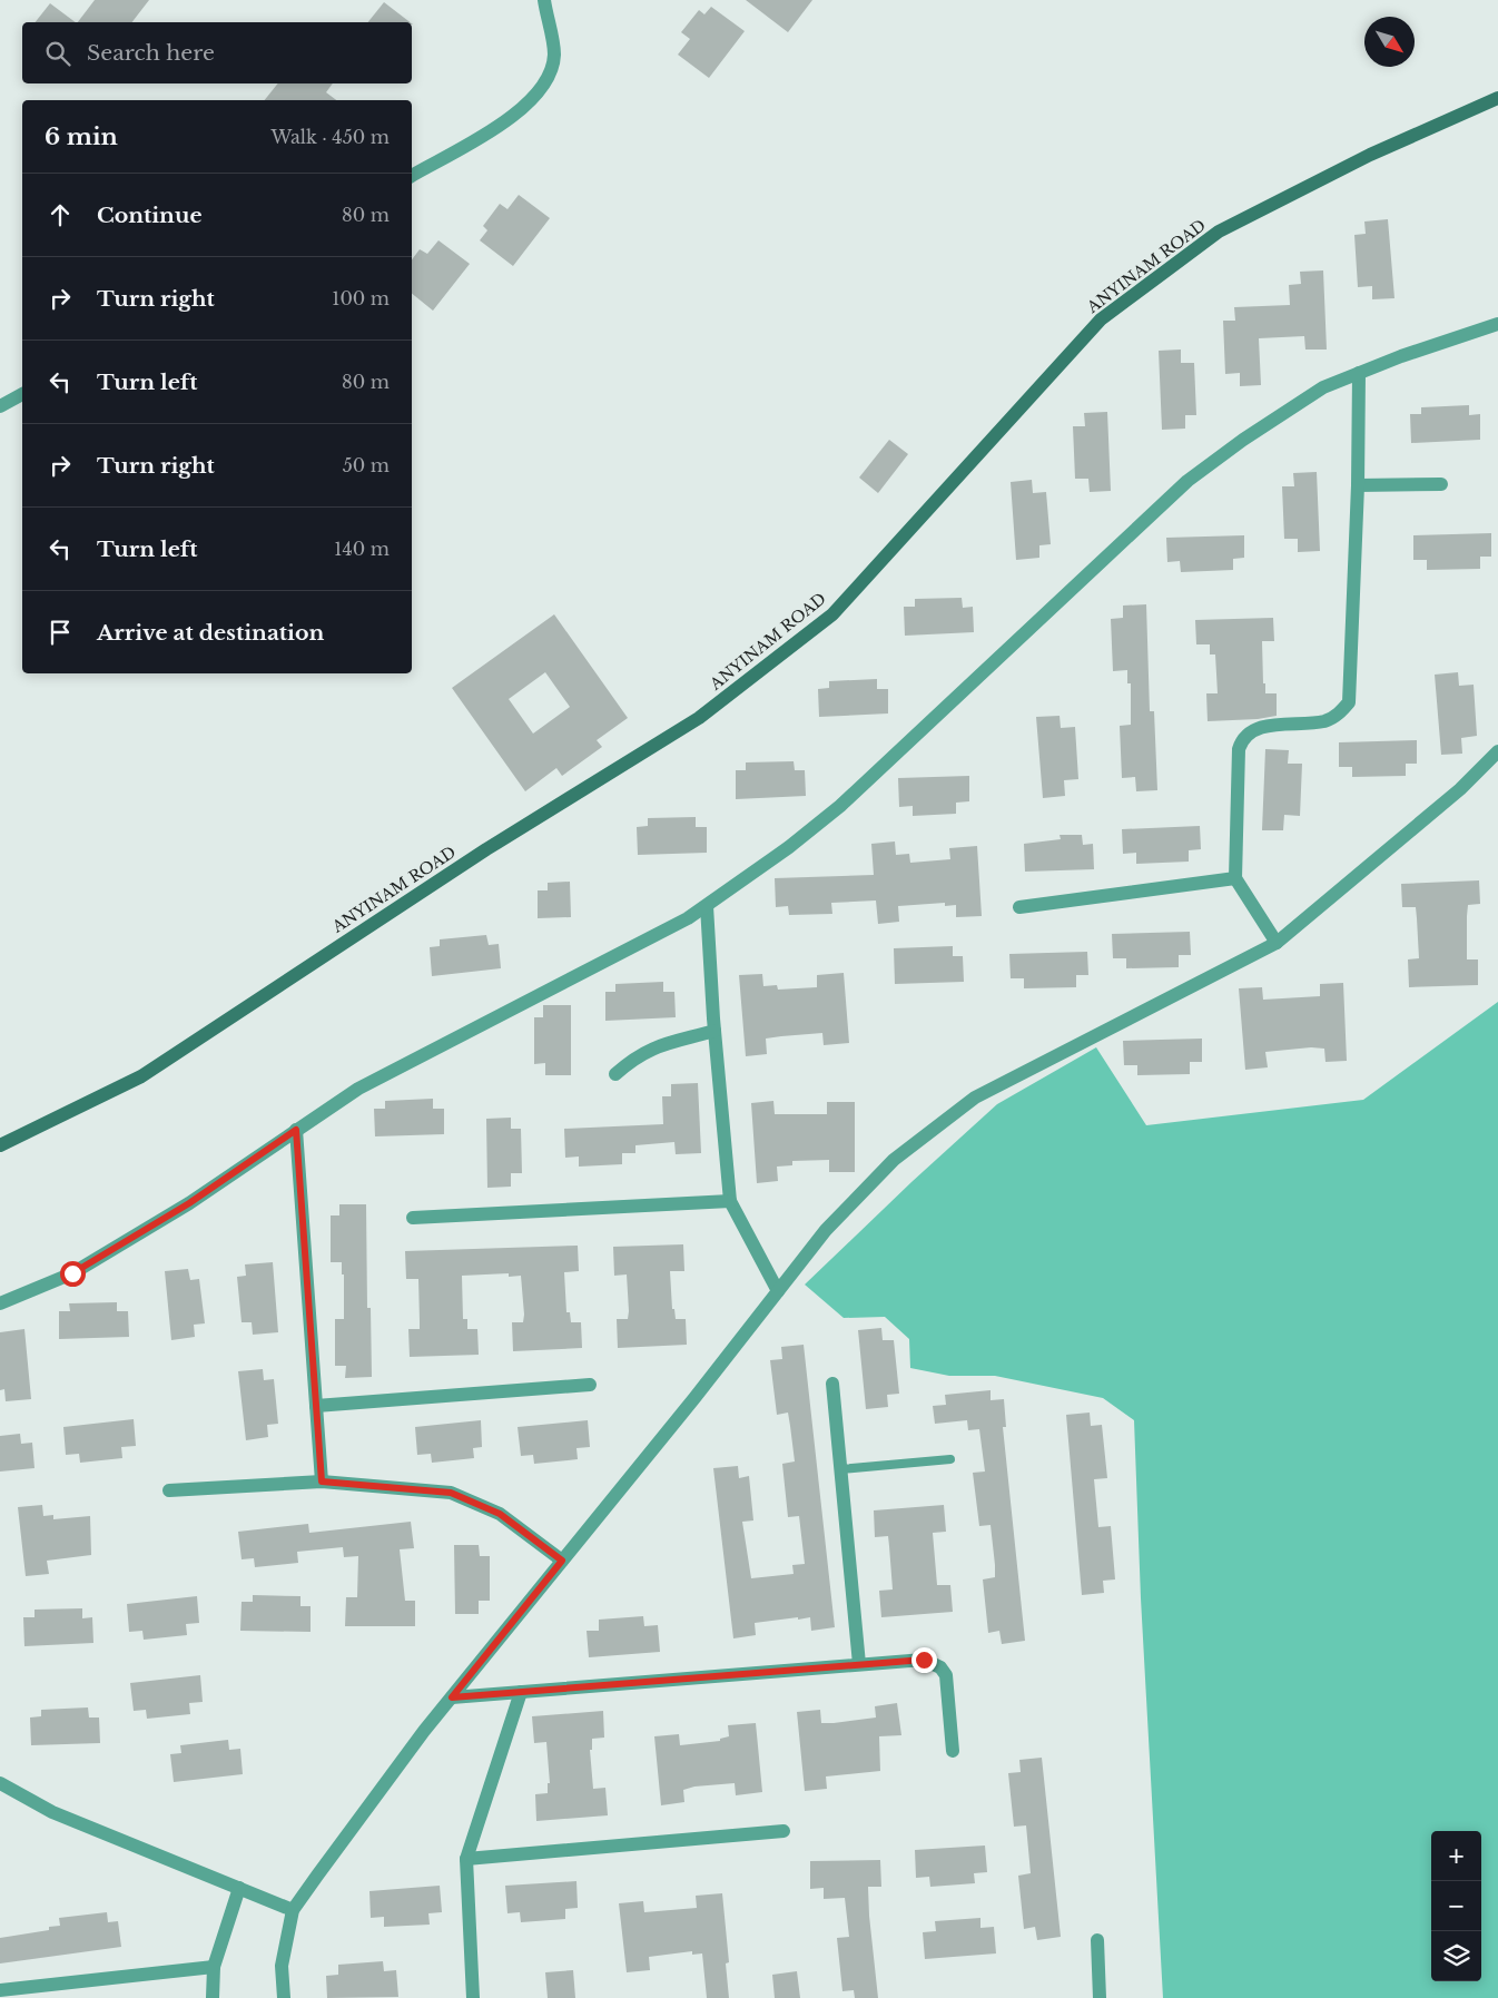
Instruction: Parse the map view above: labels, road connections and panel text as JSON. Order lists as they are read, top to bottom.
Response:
{
  "streets": {
    "street": ["ANYINAM ROAD"]
  },
  "north": "bottom right",
  "page": {
    "search": "Search here",
    "heading": ["6 min", "Walk · 450 m"],
    "list": [
      ["Continue", "80 m"],
      ["Turn right", "100 m"],
      ["Turn left", "80 m"],
      ["Turn right", "50 m"],
      ["Turn left", "140 m"],
      "Arrive at destination"
    ],
    "map_buttons": ["+", "−"]
  }
}
